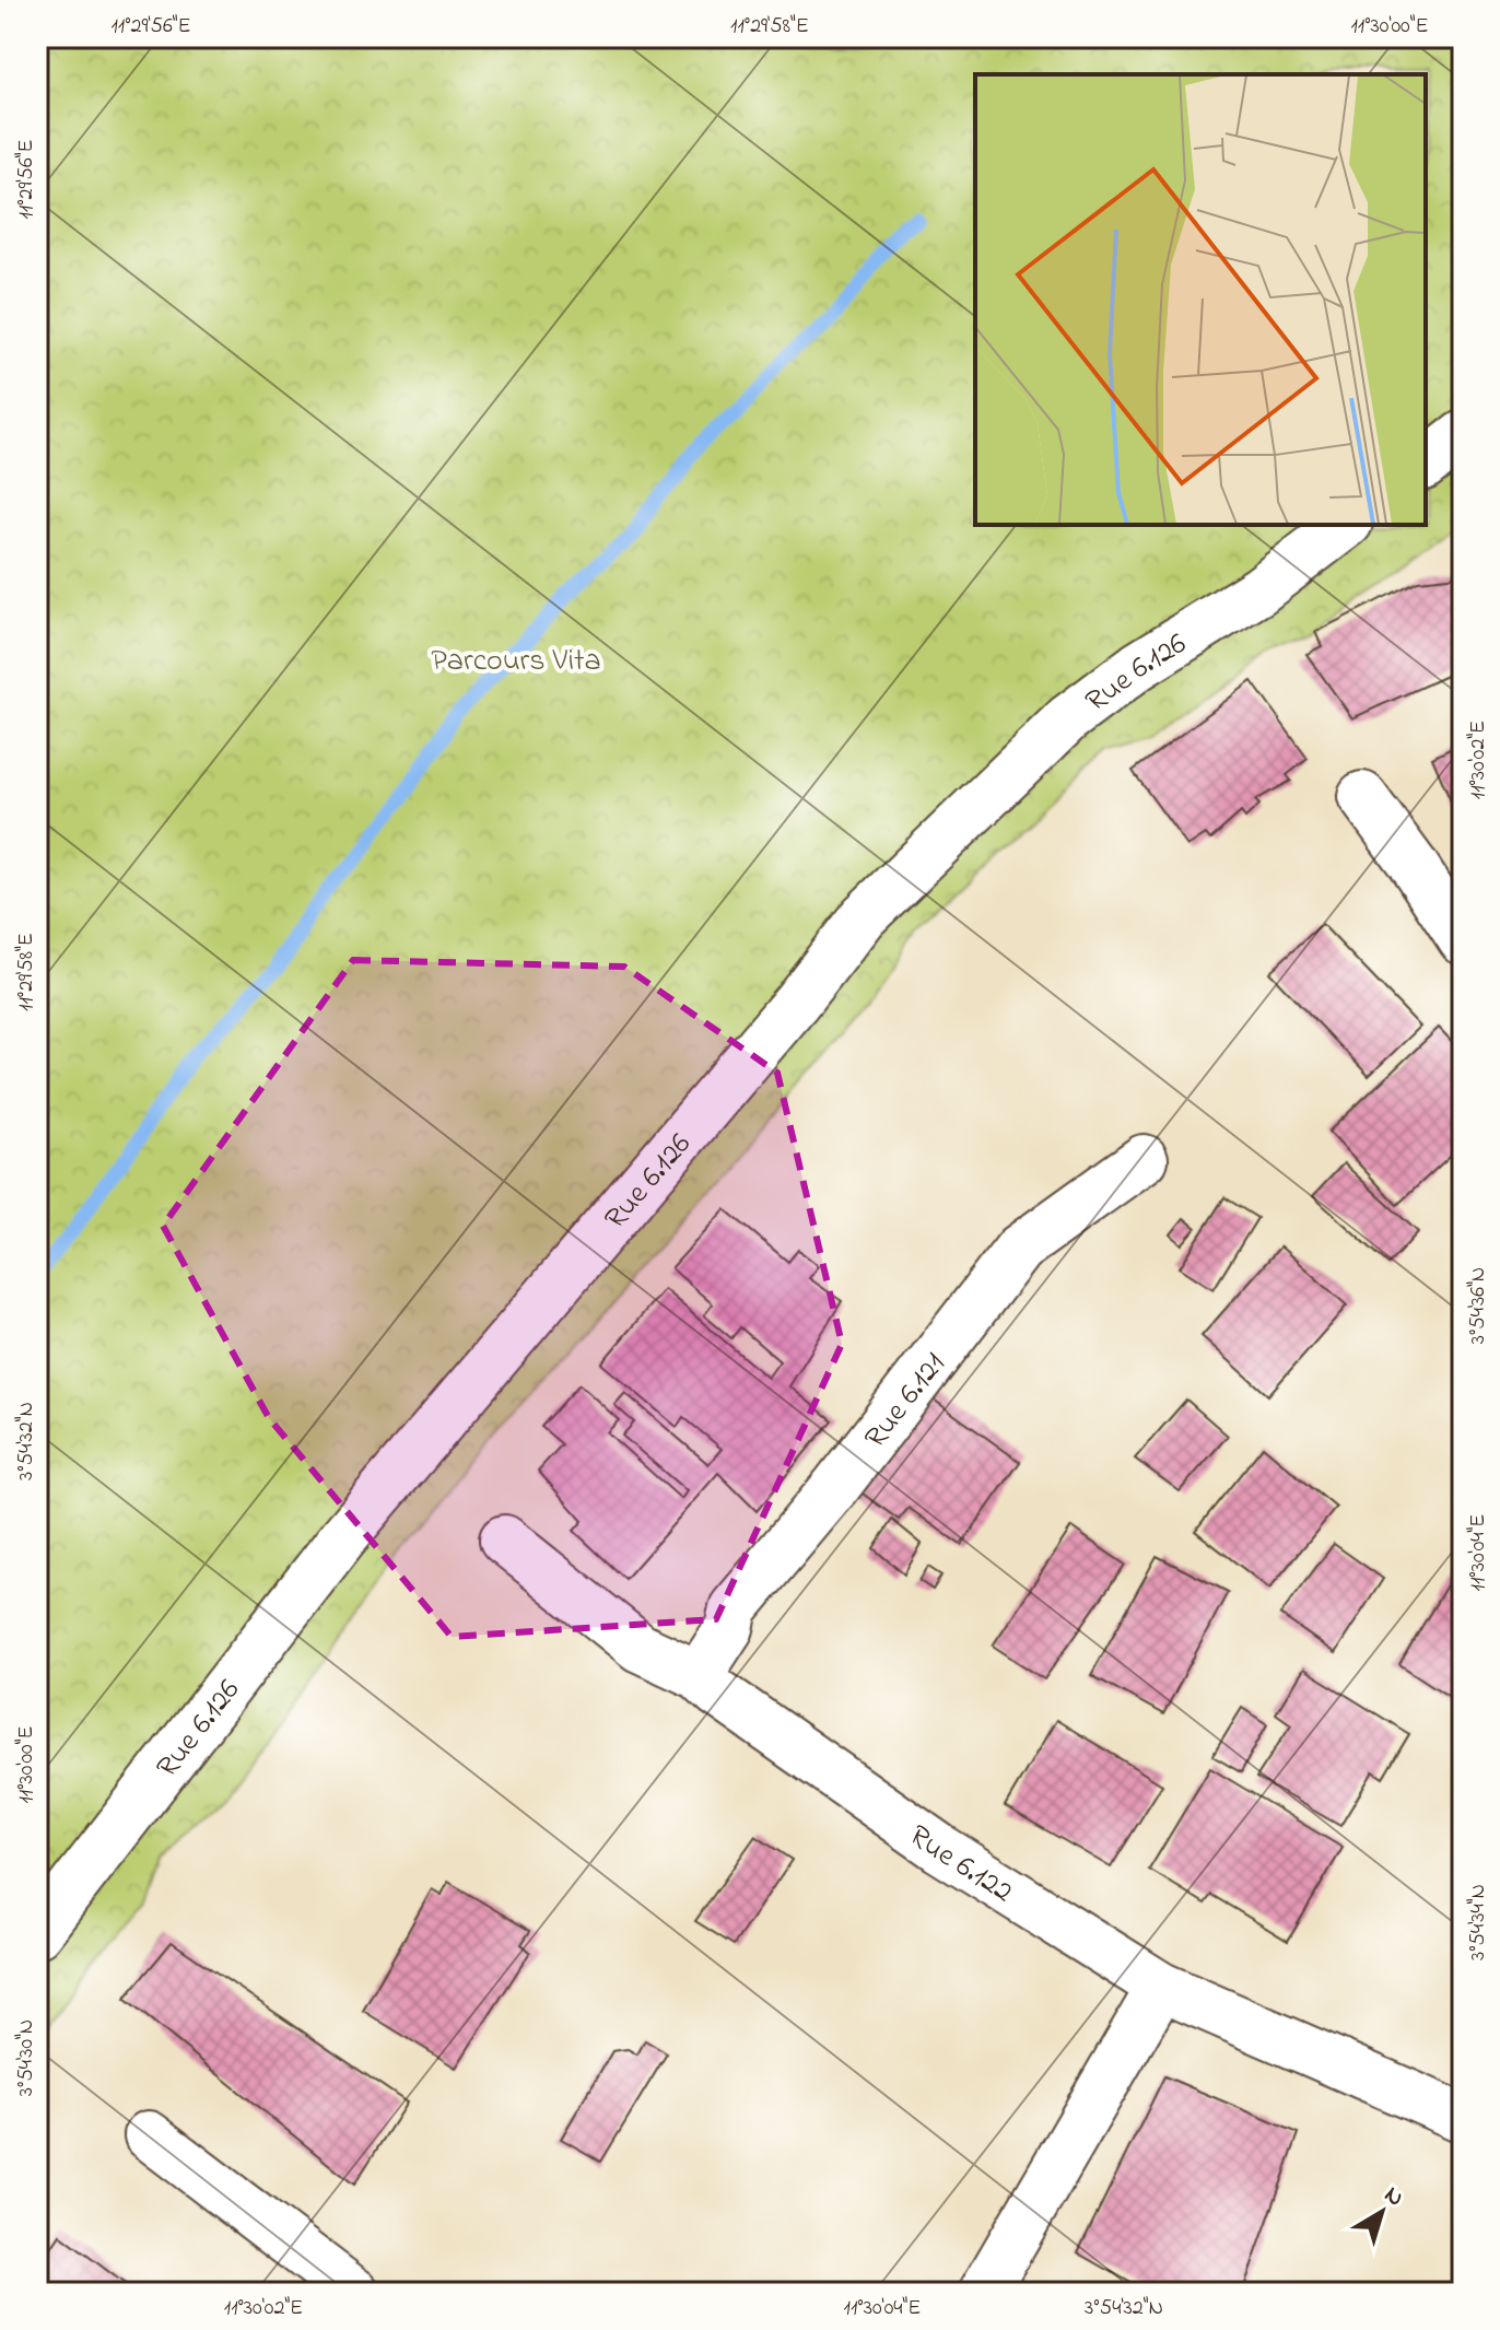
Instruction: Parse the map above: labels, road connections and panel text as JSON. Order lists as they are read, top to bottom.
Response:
{
  "streets": {
    "street": ["Rue 6.126", "Rue 6.121", "Rue 6.122"]
  },
  "crossings": [
    ["Rue 6.121", "Rue 6.122"]
  ],
  "parks": ["Parcours Vita"],
  "north": "top right",
  "coordinates": [
    "11°29'56\"E",
    "11°29'58\"E",
    "11°30'00\"E",
    "11°30'02\"E",
    "3°54'36\"N",
    "3°54'32\"N",
    "11°30'04\"E",
    "3°54'34\"N",
    "3°54'30\"N"
  ]
}
